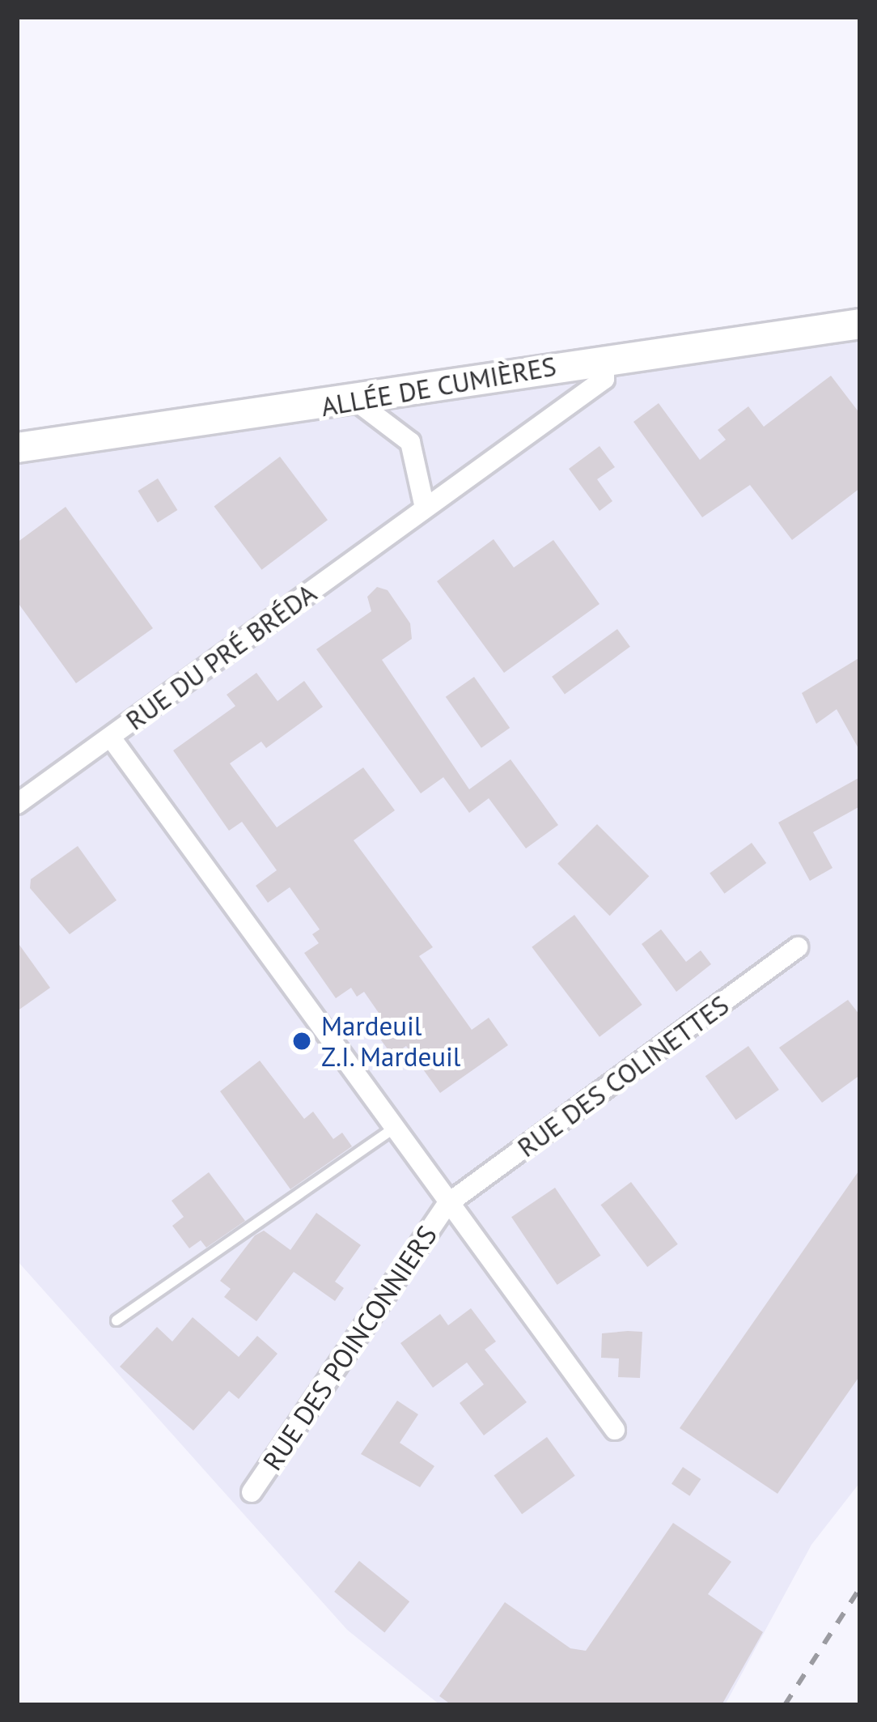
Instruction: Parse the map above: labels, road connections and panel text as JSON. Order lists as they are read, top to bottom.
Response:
{
  "streets": {
    "main road": ["ALLÉE DE CUMIÈRES"],
    "street": ["RUE DU PRÉ BRÉDA", "RUE DES COLINETTES", "RUE DES POINCONNIERS"]
  },
  "crossings": [
    ["ALLÉE DE CUMIÈRES", "RUE DU PRÉ BRÉDA"],
    ["RUE DES COLINETTES", "RUE DES POINCONNIERS"]
  ],
  "places": ["Mardeuil Z.I. Mardeuil"]
}
